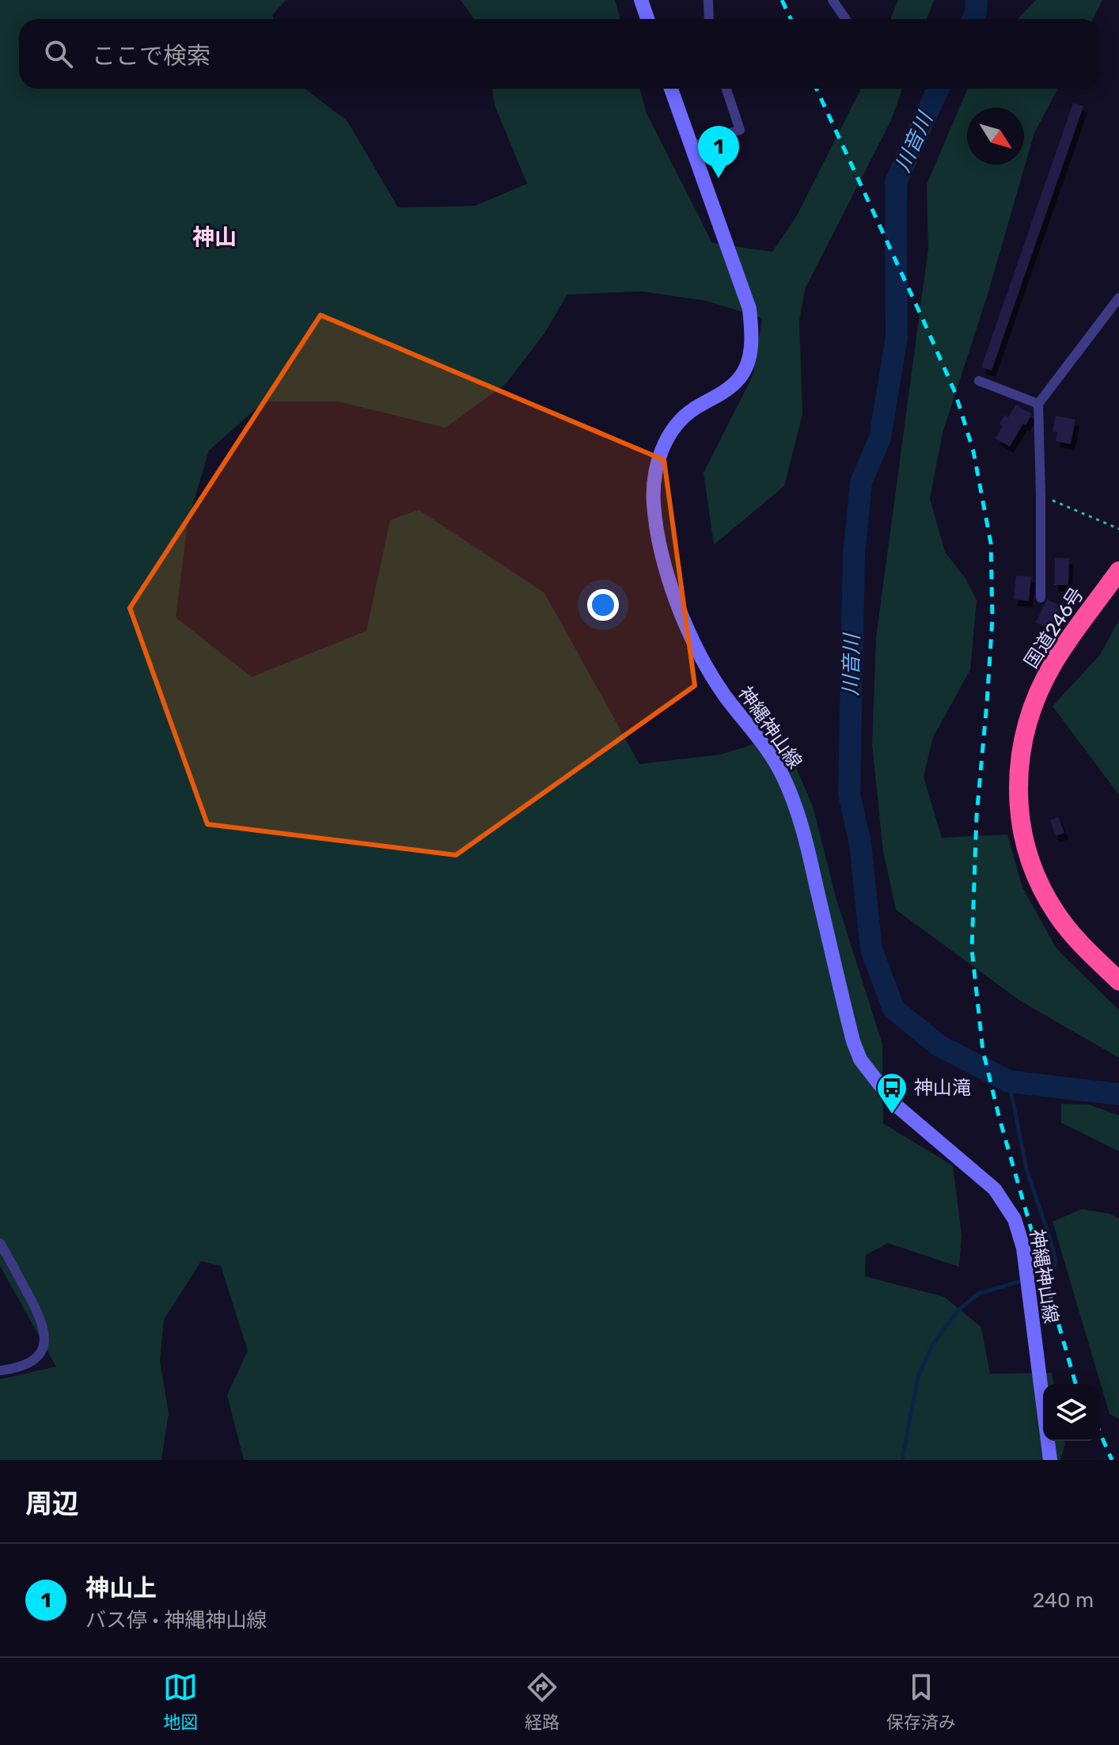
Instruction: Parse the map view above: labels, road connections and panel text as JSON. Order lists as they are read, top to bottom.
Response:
{
  "streets": {
    "highway": ["国道246号"],
    "main road": ["神縄神山線"]
  },
  "districts": ["神山"],
  "water": ["川音川"],
  "places": {
    "bus stop": ["神山滝"]
  },
  "north": "bottom right",
  "page": {
    "search": "ここで検索",
    "pins": "1",
    "heading": "周辺",
    "list": [
      {
        "mark": "1",
        "name": "神山上",
        "note": "バス停 · 神縄神山線",
        "value": "240 m"
      }
    ],
    "nav": ["地図", "経路", "保存済み"]
  }
}
